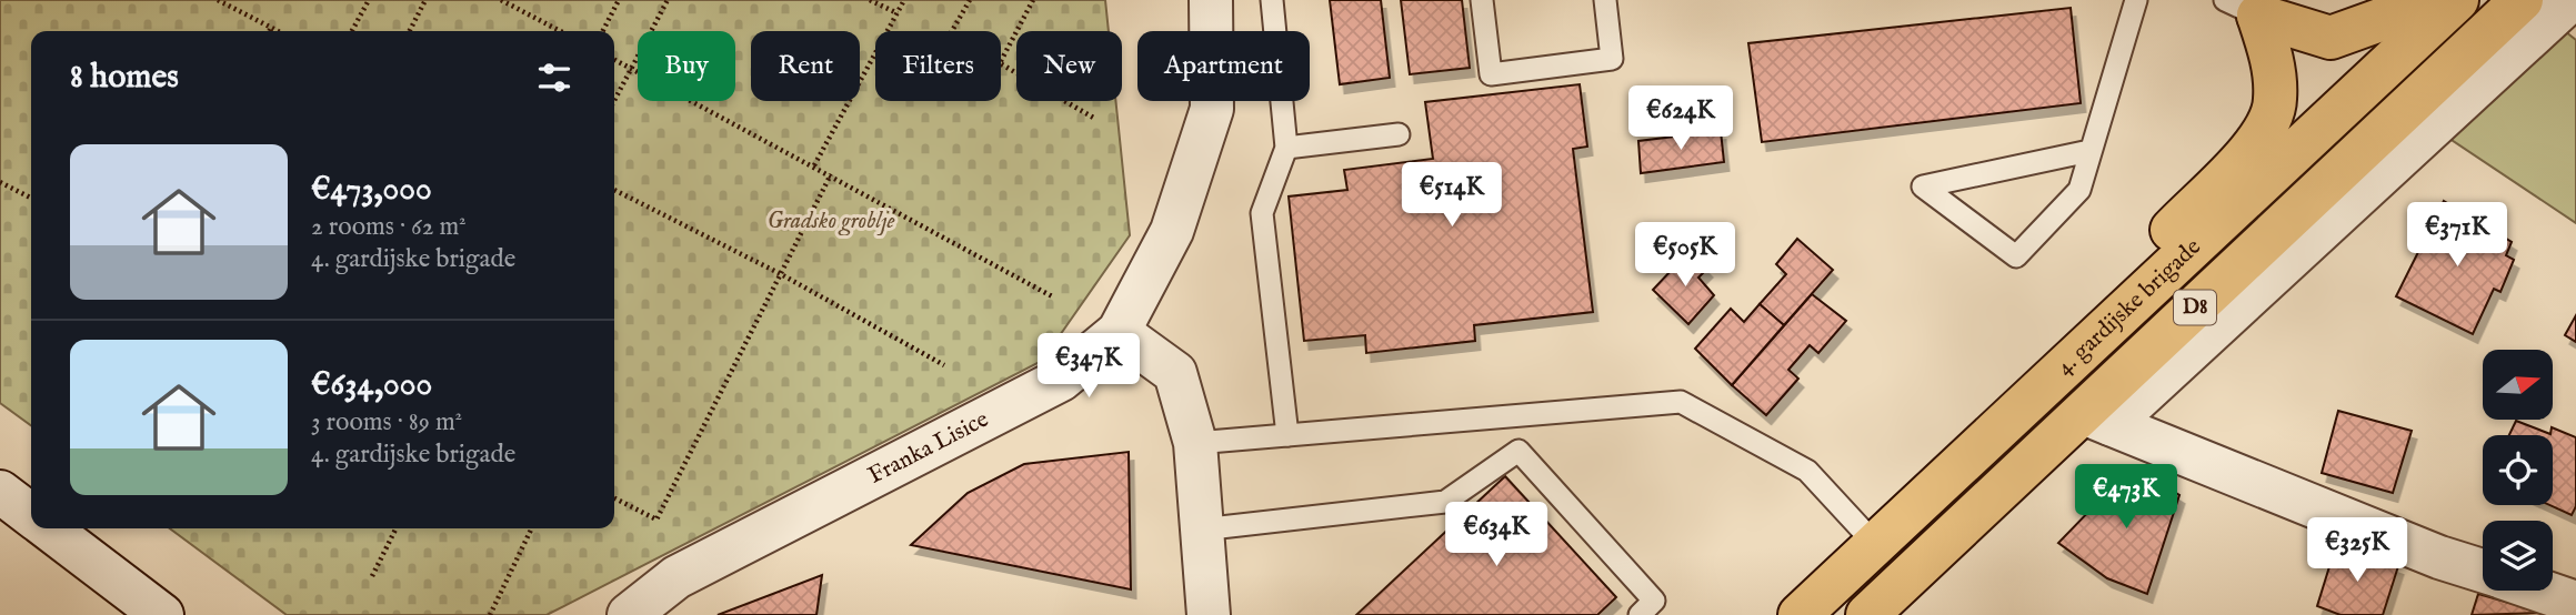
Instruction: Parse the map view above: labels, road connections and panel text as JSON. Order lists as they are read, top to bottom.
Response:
{
  "streets": {
    "main road": ["4. gardijske brigade", "D8"],
    "street": ["Franka Lisice"]
  },
  "parks": ["Gradsko groblje"],
  "north": "right",
  "page": {
    "chip": [
      "Buy",
      "Rent",
      "Filters",
      "New",
      "Apartment"
    ],
    "heading": "8 homes",
    "price": [
      "€624K",
      "€514K",
      "€371K",
      "€505K",
      "€347K",
      "€473K",
      "€634K",
      "€325K"
    ],
    "list": [
      {
        "name": "€473,000",
        "note": "2 rooms · 62 m² · 4. gardijske brigade"
      },
      {
        "name": "€634,000",
        "note": "3 rooms · 89 m² · 4. gardijske brigade"
      }
    ]
  }
}
